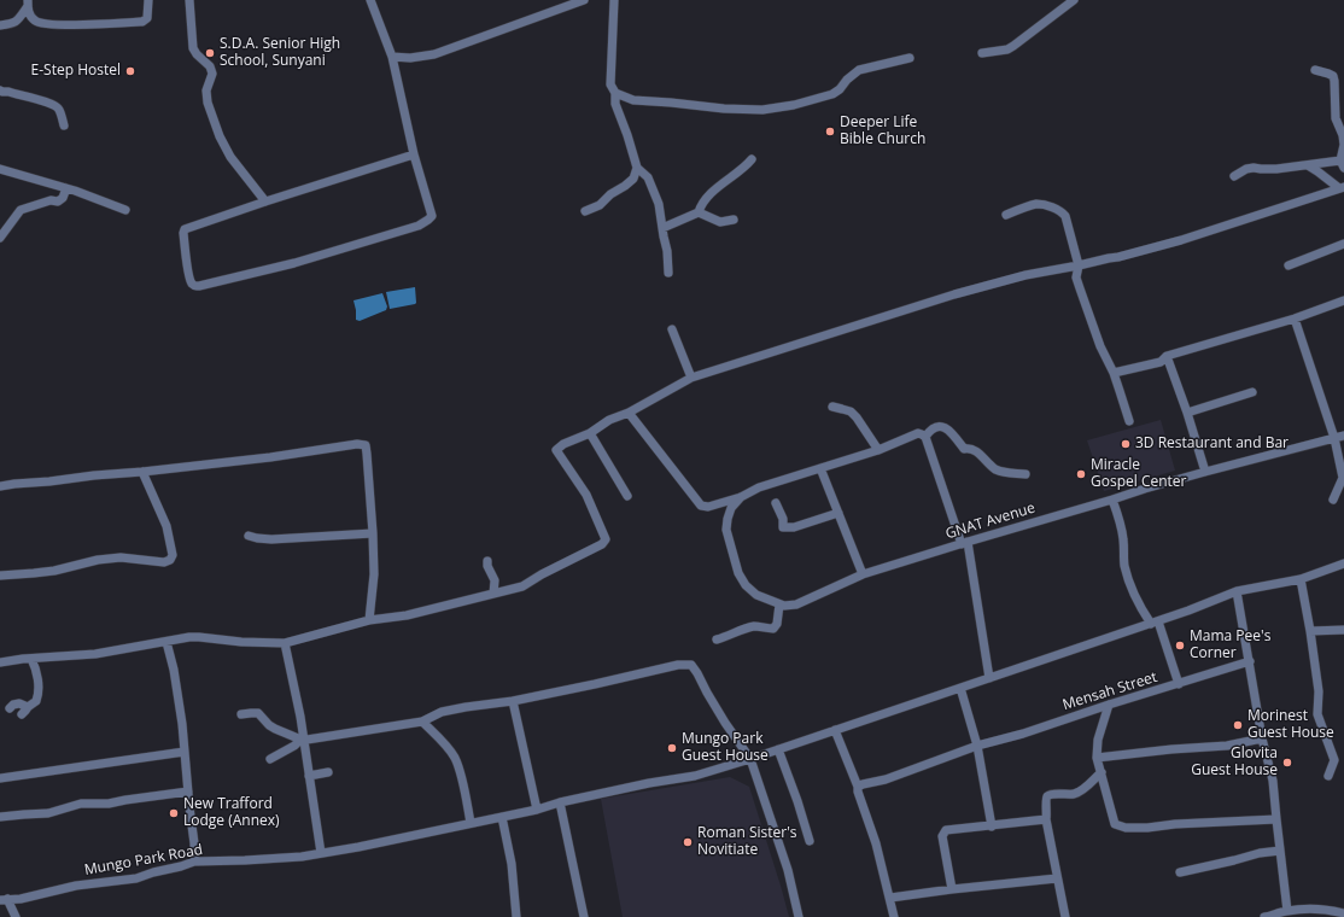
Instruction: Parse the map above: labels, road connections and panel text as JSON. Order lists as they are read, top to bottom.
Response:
{
  "streets": {
    "street": ["GNAT Avenue", "Mensah Street", "Mungo Park Road"]
  },
  "places": [
    "S.D.A. Senior High School, Sunyani",
    "E-Step Hostel",
    "Deeper Life Bible Church",
    "3D Restaurant and Bar",
    "Miracle Gospel Center",
    "Mama Pee's Corner",
    "Morinest Guest House",
    "Mungo Park Guest House",
    "Glovita Guest House",
    "New Trafford Lodge (Annex)",
    "Roman Sister's Novitiate"
  ]
}
